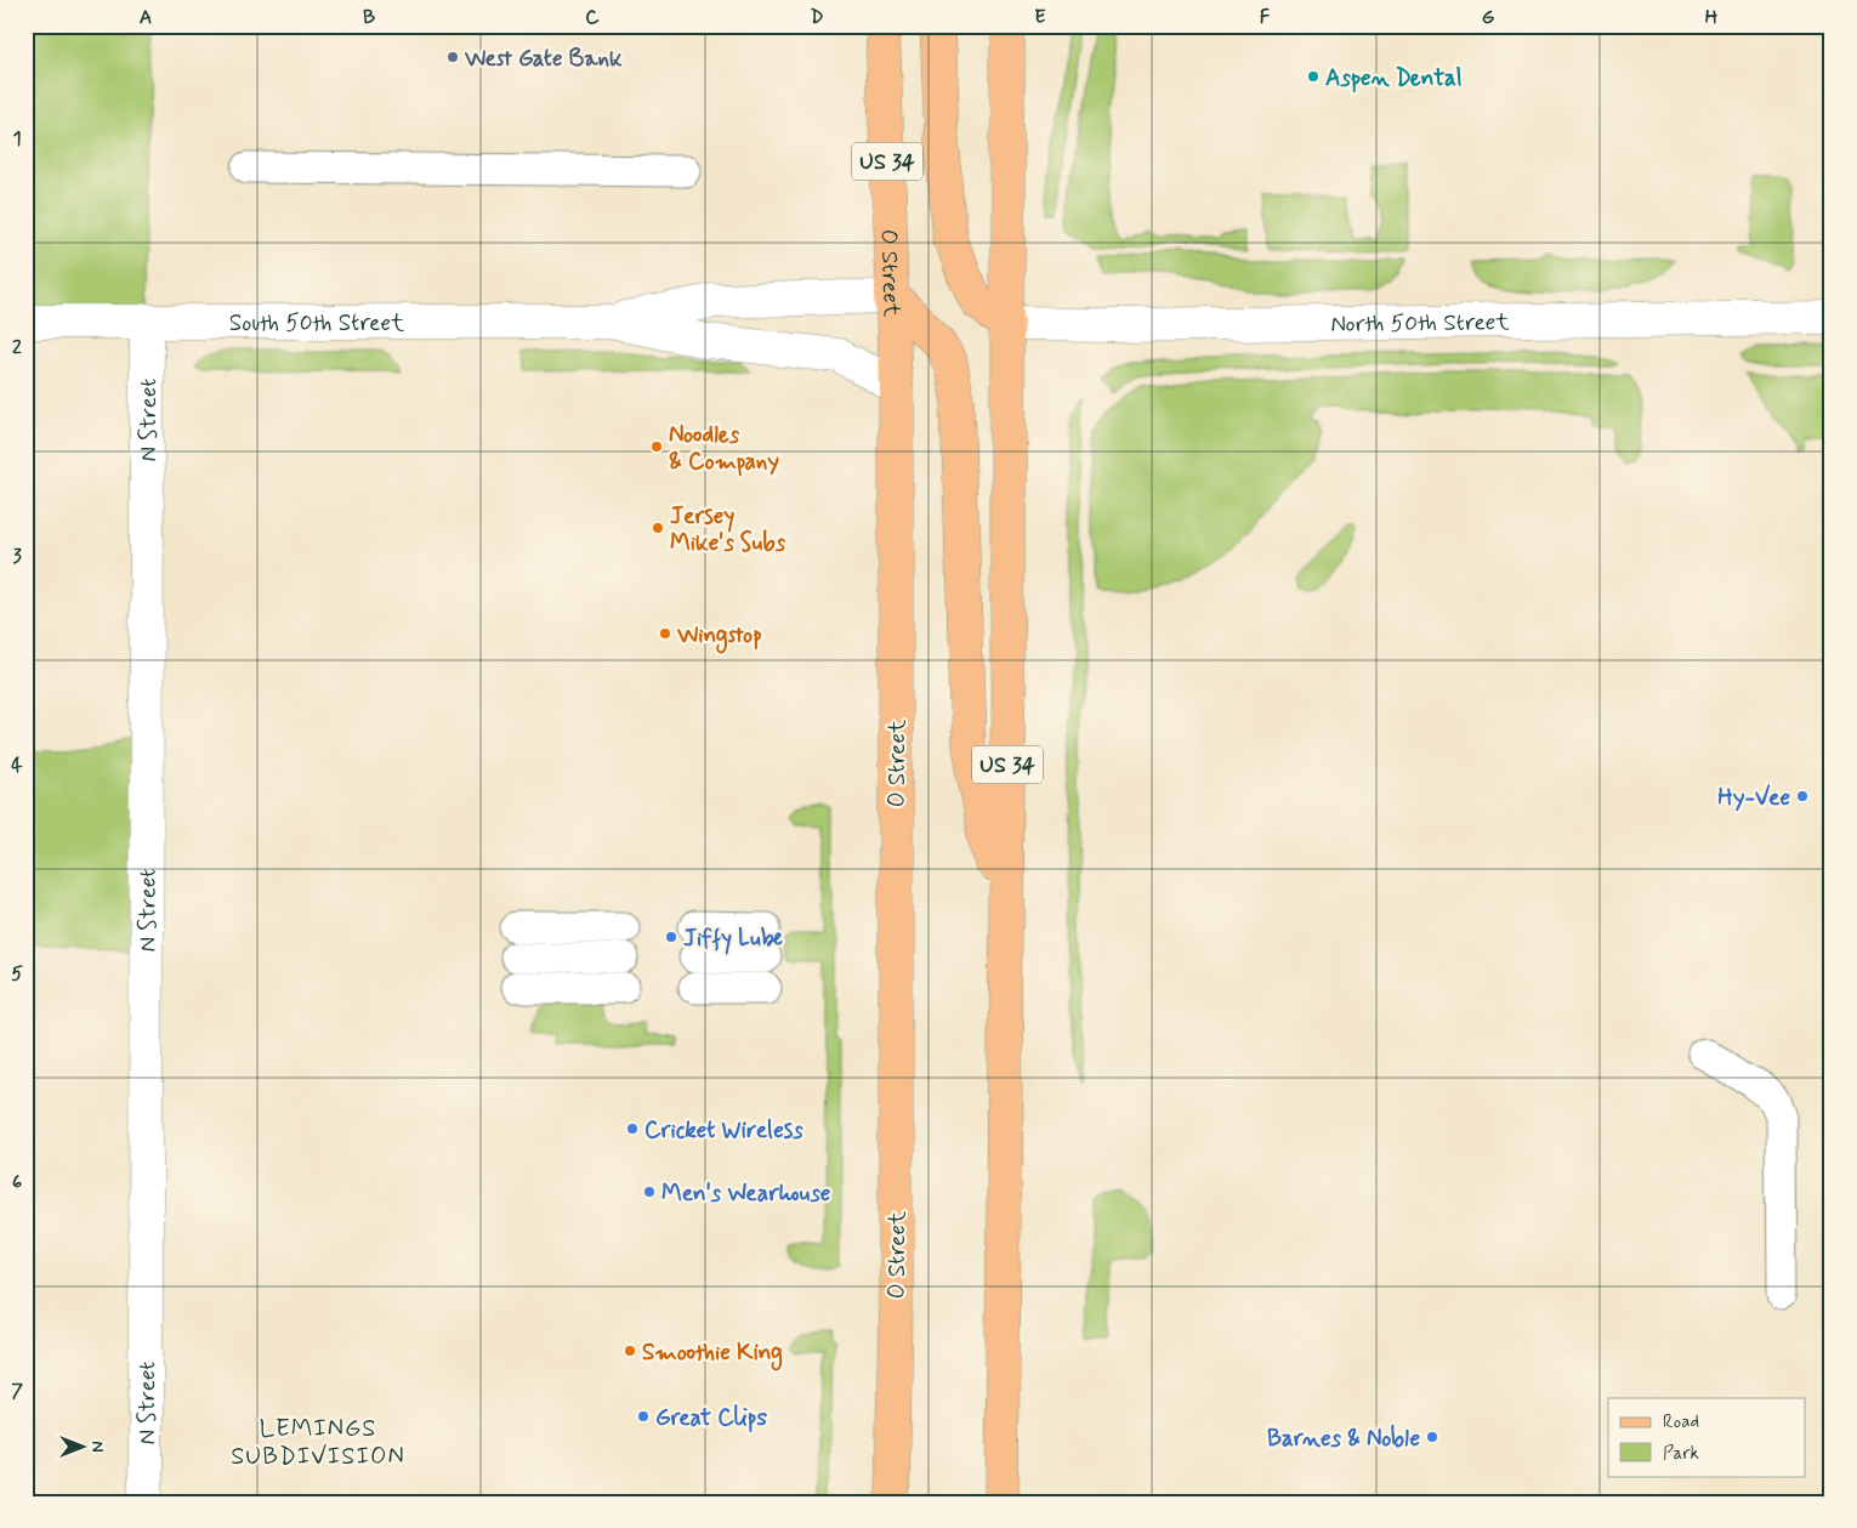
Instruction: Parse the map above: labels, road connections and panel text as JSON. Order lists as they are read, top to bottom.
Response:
{
  "streets": {
    "main road": ["US 34", "O Street"],
    "street": ["South 50th Street", "North 50th Street", "N Street"]
  },
  "crossings": [
    ["US 34", "North 50th Street"],
    ["O Street", "South 50th Street"],
    ["South 50th Street", "N Street"]
  ],
  "districts": ["LEMINGS SUBDIVISION"],
  "places": [
    "West Gate Bank",
    "Aspen Dental",
    "Noodles & Company",
    "Jersey Mike's Subs",
    "Wingstop",
    "Hy-Vee",
    "Jiffy Lube",
    "Cricket Wireless",
    "Men's Wearhouse",
    "Smoothie King",
    "Great Clips",
    "Barnes & Noble"
  ],
  "legend": ["Road", "Park"],
  "north": "right",
  "grid": {
    "columns": [
      "A",
      "B",
      "C",
      "D",
      "E",
      "F",
      "G",
      "H"
    ],
    "rows": [
      "1",
      "2",
      "3",
      "4",
      "5",
      "6",
      "7"
    ]
  }
}
